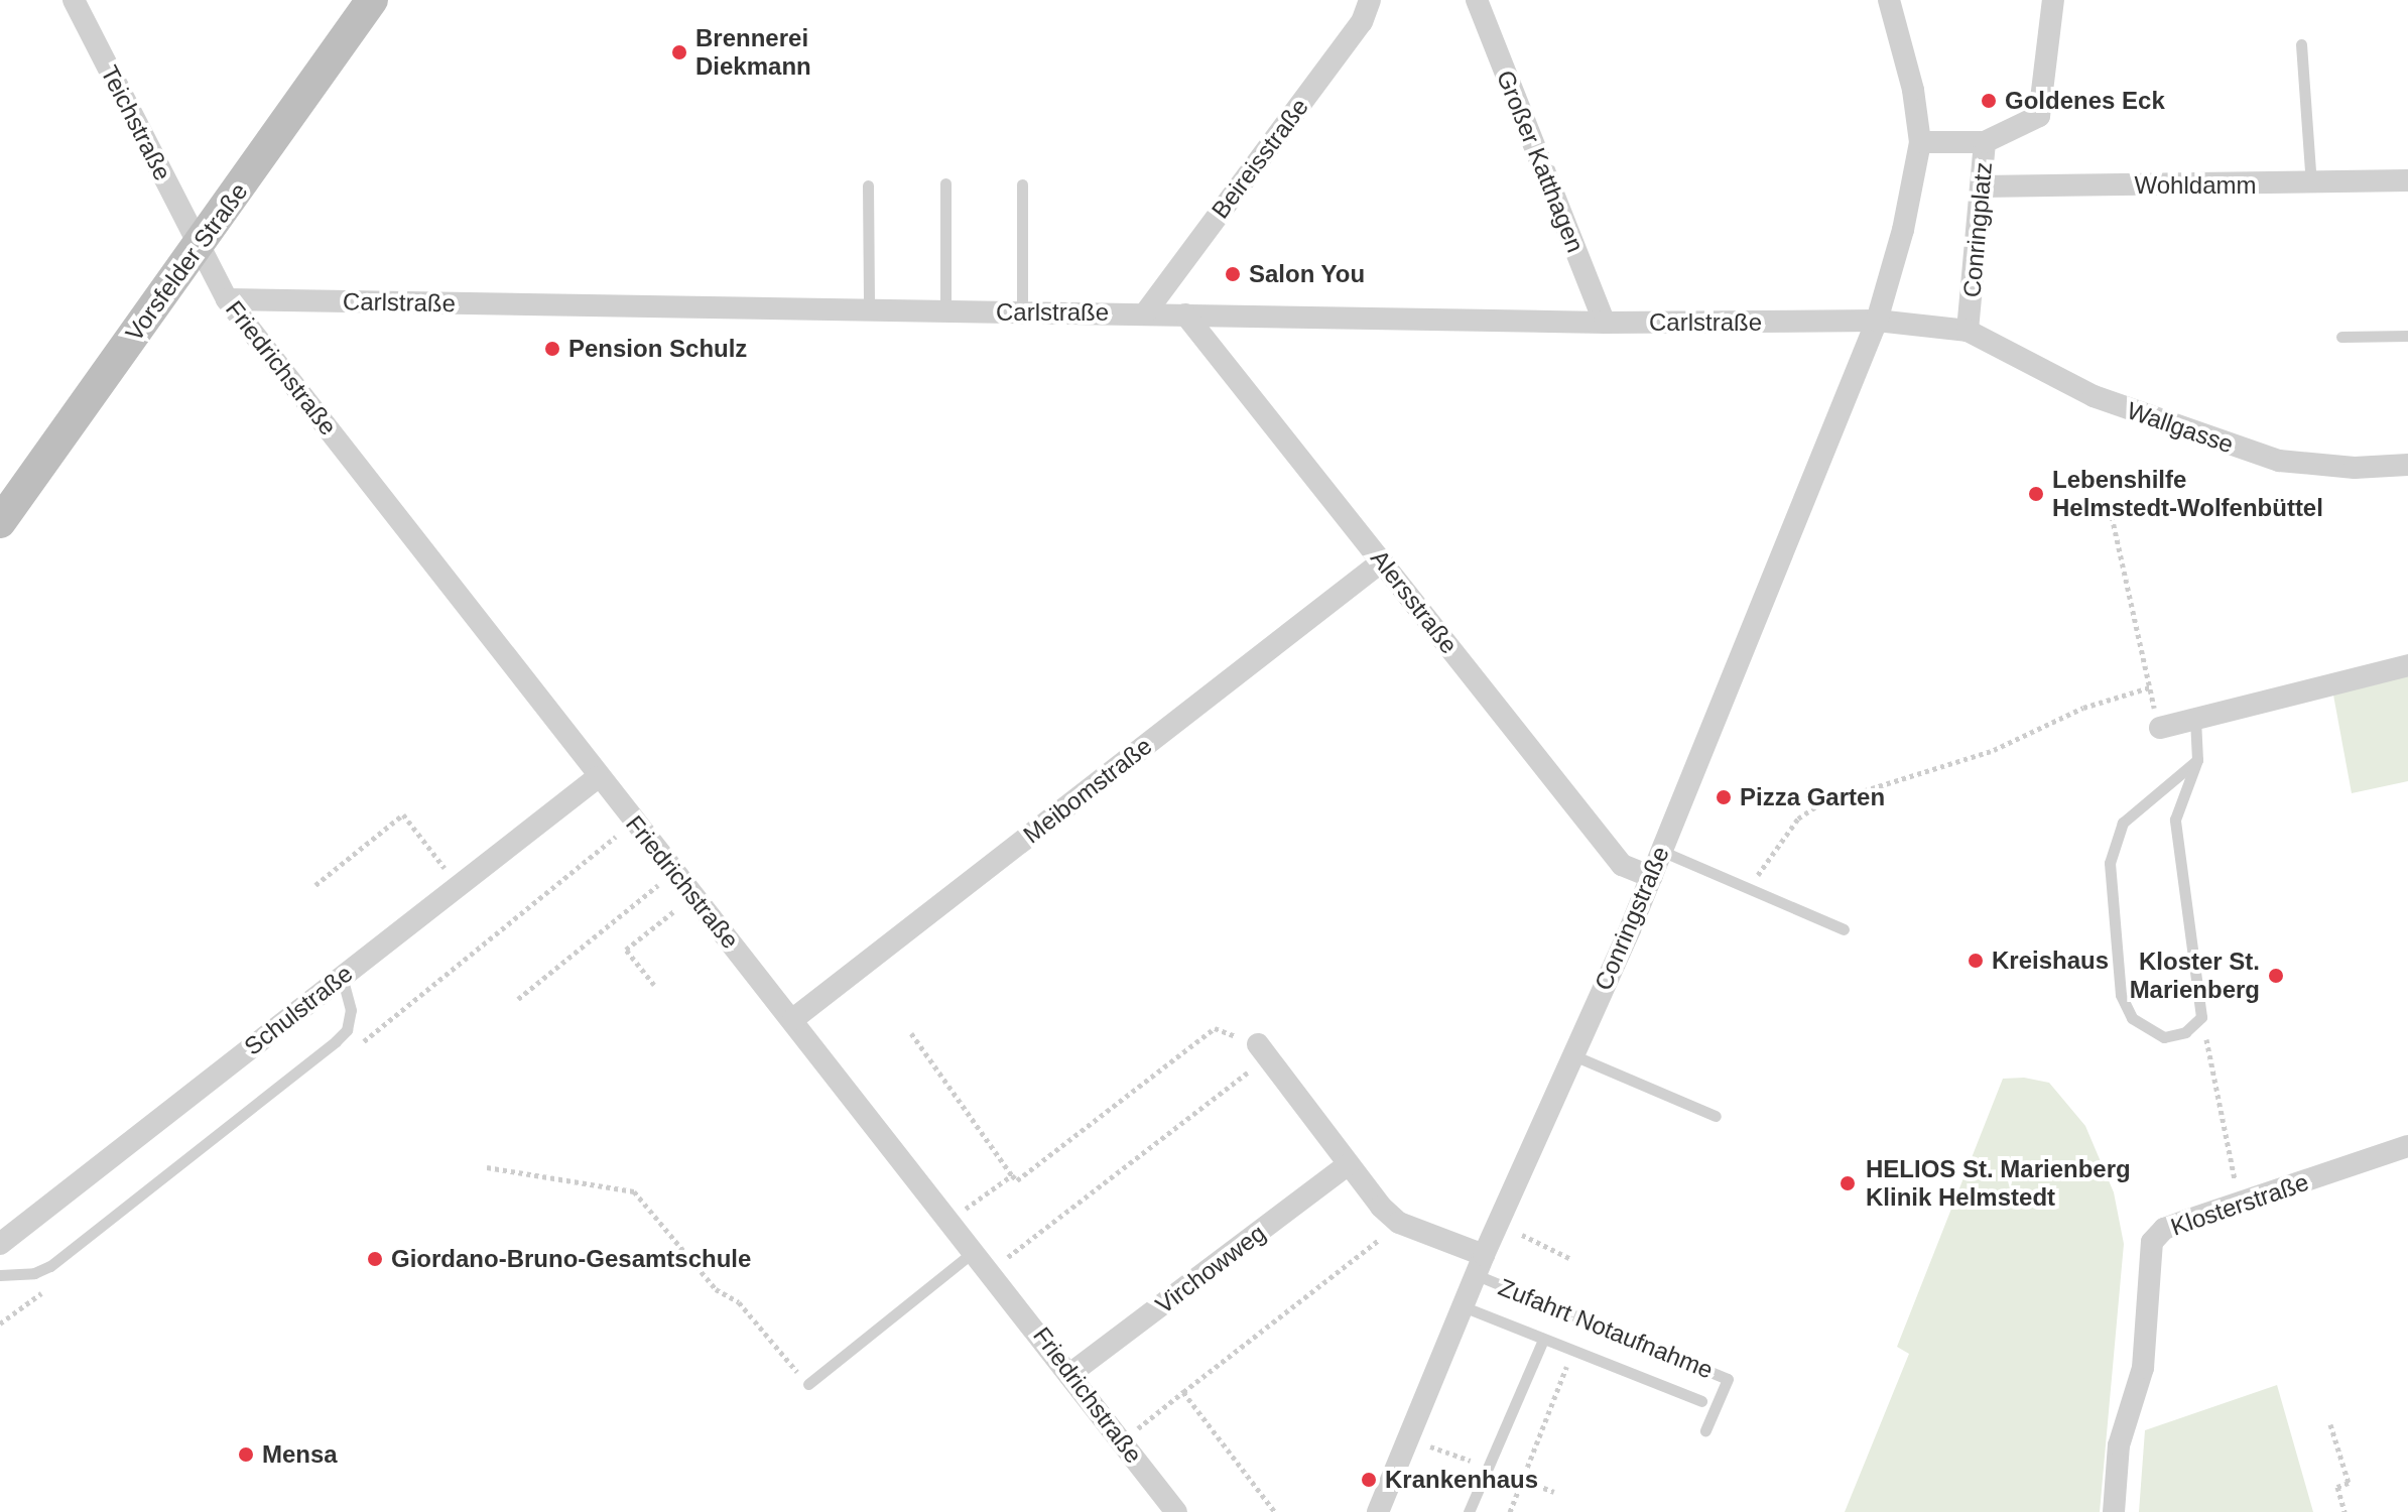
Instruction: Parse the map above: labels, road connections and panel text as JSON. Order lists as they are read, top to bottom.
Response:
{
  "streets": {
    "main road": ["Vorsfelder Straße"],
    "street": [
      "Teichstraße",
      "Beireisstraße",
      "Großer Katthagen",
      "Wohldamm",
      "Conringplatz",
      "Carlstraße",
      "Friedrichstraße",
      "Wallgasse",
      "Alersstraße",
      "Meibomstraße",
      "Conringstraße",
      "Schulstraße",
      "Klosterstraße",
      "Virchowweg"
    ],
    "lane": ["Zufahrt Notaufnahme"]
  },
  "crossings": [
    ["Teichstraße", "Vorsfelder Straße"],
    ["Teichstraße", "Friedrichstraße"],
    ["Beireisstraße", "Carlstraße"],
    ["Großer Katthagen", "Carlstraße"],
    ["Wohldamm", "Conringplatz"],
    ["Conringplatz", "Carlstraße"],
    ["Conringplatz", "Wallgasse"],
    ["Conringplatz", "Conringstraße"],
    ["Vorsfelder Straße", "Friedrichstraße"],
    ["Carlstraße", "Friedrichstraße"],
    ["Carlstraße", "Alersstraße"],
    ["Carlstraße", "Conringstraße"],
    ["Friedrichstraße", "Meibomstraße"],
    ["Friedrichstraße", "Schulstraße"],
    ["Friedrichstraße", "Virchowweg"],
    ["Alersstraße", "Meibomstraße"],
    ["Alersstraße", "Conringstraße"],
    ["Conringstraße", "Zufahrt Notaufnahme"]
  ],
  "places": [
    "Brennerei Diekmann",
    "Goldenes Eck",
    "Salon You",
    "Pension Schulz",
    "Lebenshilfe Helmstedt-Wolfenbüttel",
    "Pizza Garten",
    "Kreishaus",
    "Kloster St. Marienberg",
    "HELIOS St. Marienberg Klinik Helmstedt",
    "Giordano-Bruno-Gesamtschule",
    "Mensa",
    "Krankenhaus"
  ]
}
